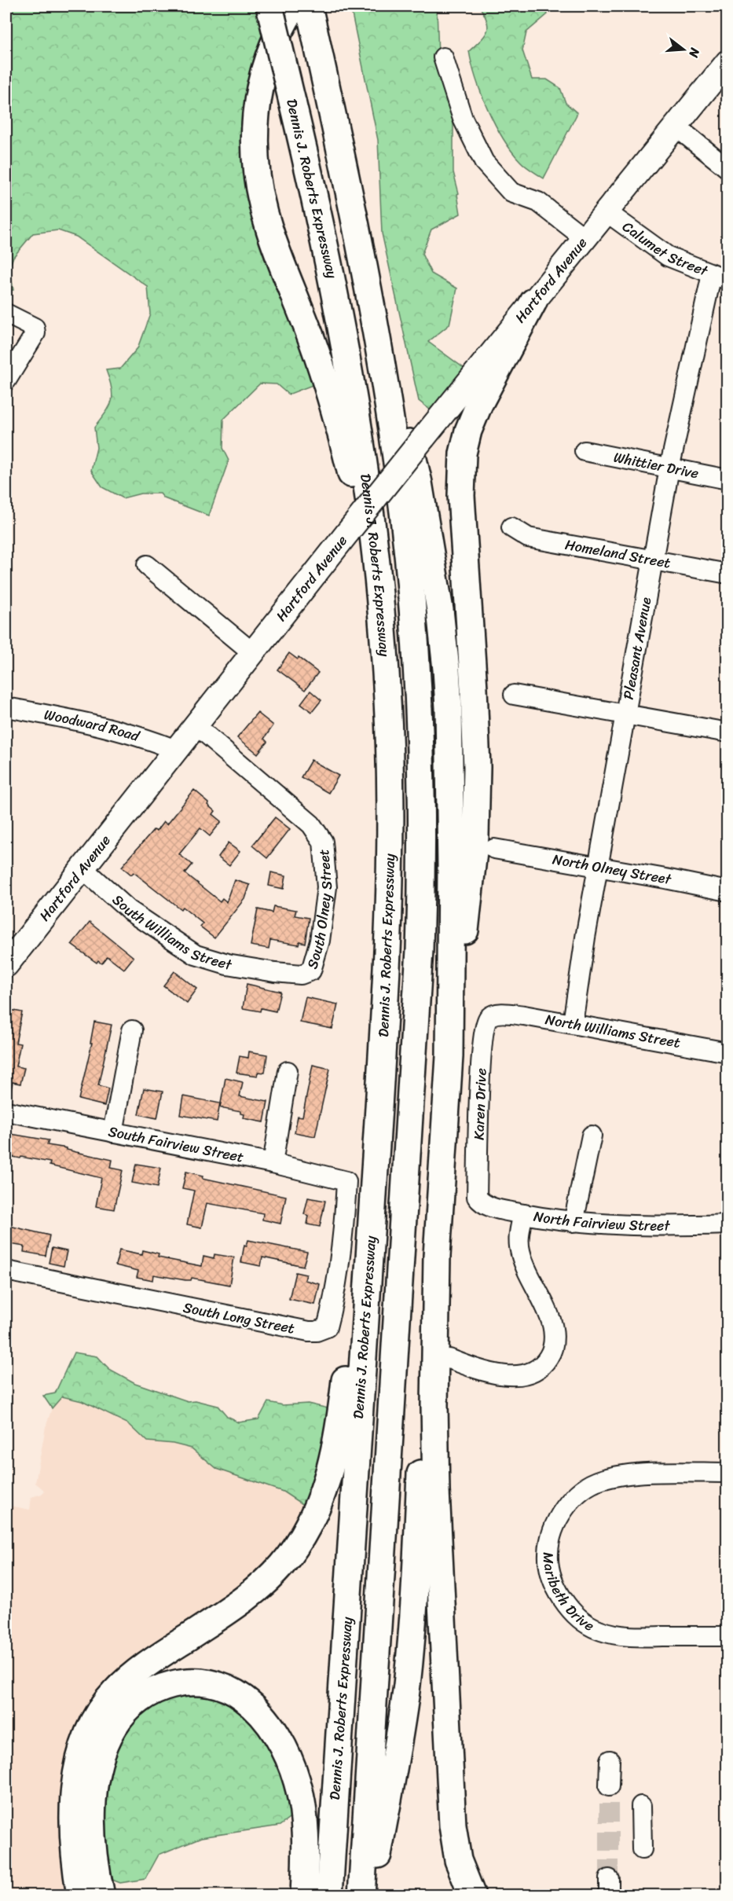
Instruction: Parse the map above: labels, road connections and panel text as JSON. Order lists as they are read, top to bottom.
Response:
{
  "streets": {
    "highway": ["Dennis J. Roberts Expressway"],
    "main road": ["Hartford Avenue"],
    "street": [
      "Calumet Street",
      "Whittier Drive",
      "Homeland Street",
      "Pleasant Avenue",
      "Woodward Road",
      "North Olney Street",
      "South Olney Street",
      "South Williams Street",
      "North Williams Street",
      "Karen Drive",
      "South Fairview Street",
      "North Fairview Street",
      "South Long Street",
      "Maribeth Drive"
    ]
  },
  "crossings": [
    ["Calumet Street", "Hartford Avenue"],
    ["Calumet Street", "Pleasant Avenue"],
    ["Hartford Avenue", "Woodward Road"],
    ["Hartford Avenue", "South Olney Street"],
    ["Hartford Avenue", "South Williams Street"],
    ["Whittier Drive", "Pleasant Avenue"],
    ["Homeland Street", "Pleasant Avenue"],
    ["Pleasant Avenue", "North Olney Street"],
    ["Pleasant Avenue", "North Williams Street"],
    ["South Olney Street", "South Williams Street"],
    ["North Williams Street", "Karen Drive"],
    ["Karen Drive", "North Fairview Street"],
    ["South Fairview Street", "South Long Street"]
  ],
  "north": "right"
}
